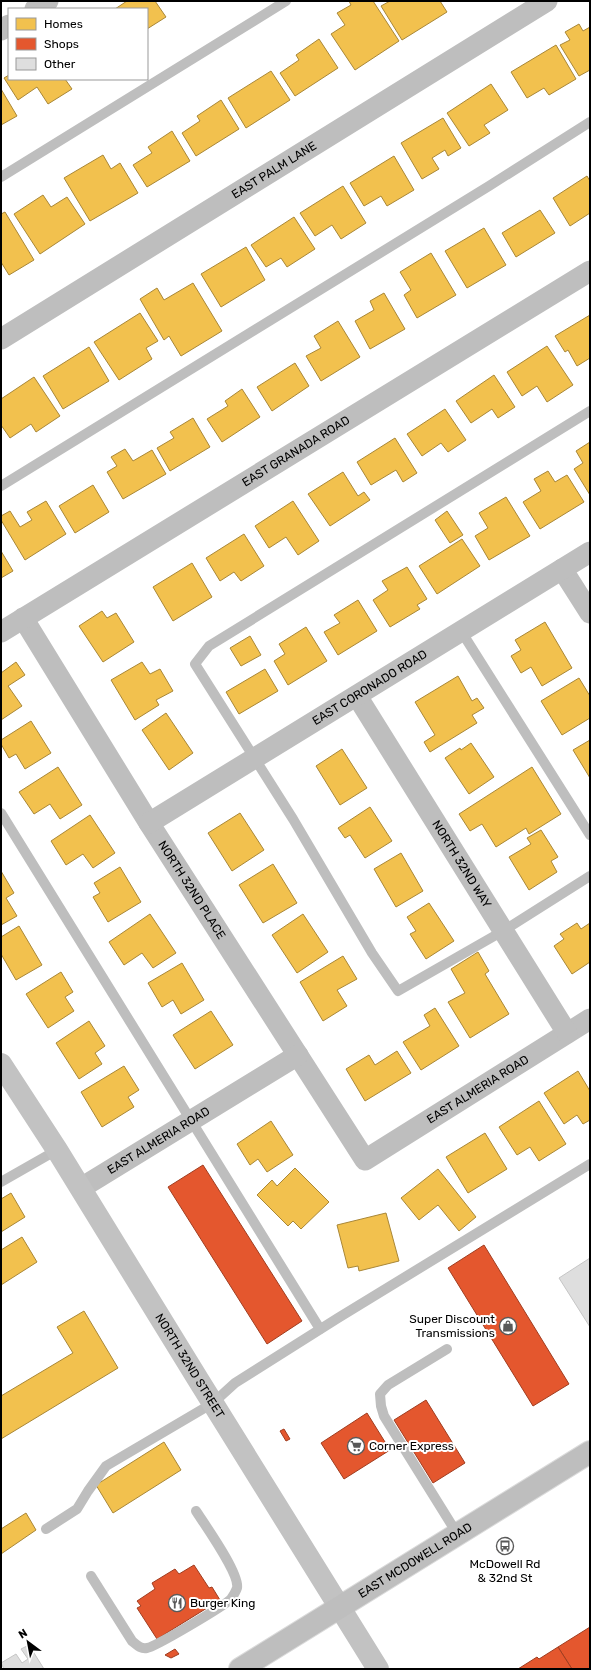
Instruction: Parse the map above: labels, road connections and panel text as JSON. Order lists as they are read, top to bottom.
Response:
{
  "streets": {
    "main road": ["NORTH 32ND STREET", "EAST MCDOWELL ROAD"],
    "street": [
      "EAST PALM LANE",
      "EAST GRANADA ROAD",
      "EAST CORONADO ROAD",
      "NORTH 32ND WAY",
      "NORTH 32ND PLACE",
      "EAST ALMERIA ROAD"
    ]
  },
  "crossings": [
    ["EAST GRANADA ROAD", "NORTH 32ND PLACE"],
    ["EAST CORONADO ROAD", "NORTH 32ND WAY"],
    ["EAST CORONADO ROAD", "NORTH 32ND PLACE"],
    ["NORTH 32ND WAY", "EAST ALMERIA ROAD"],
    ["NORTH 32ND PLACE", "EAST ALMERIA ROAD"],
    ["EAST ALMERIA ROAD", "NORTH 32ND STREET"],
    ["NORTH 32ND STREET", "EAST MCDOWELL ROAD"]
  ],
  "places": {
    "shop": ["Super Discount Transmissions"],
    "supermarket": ["Corner Express"],
    "bus stop": ["McDowell Rd & 32nd St"],
    "restaurant": ["Burger King"]
  },
  "legend": ["Homes", "Shops", "Other"],
  "north": "top left"
}
